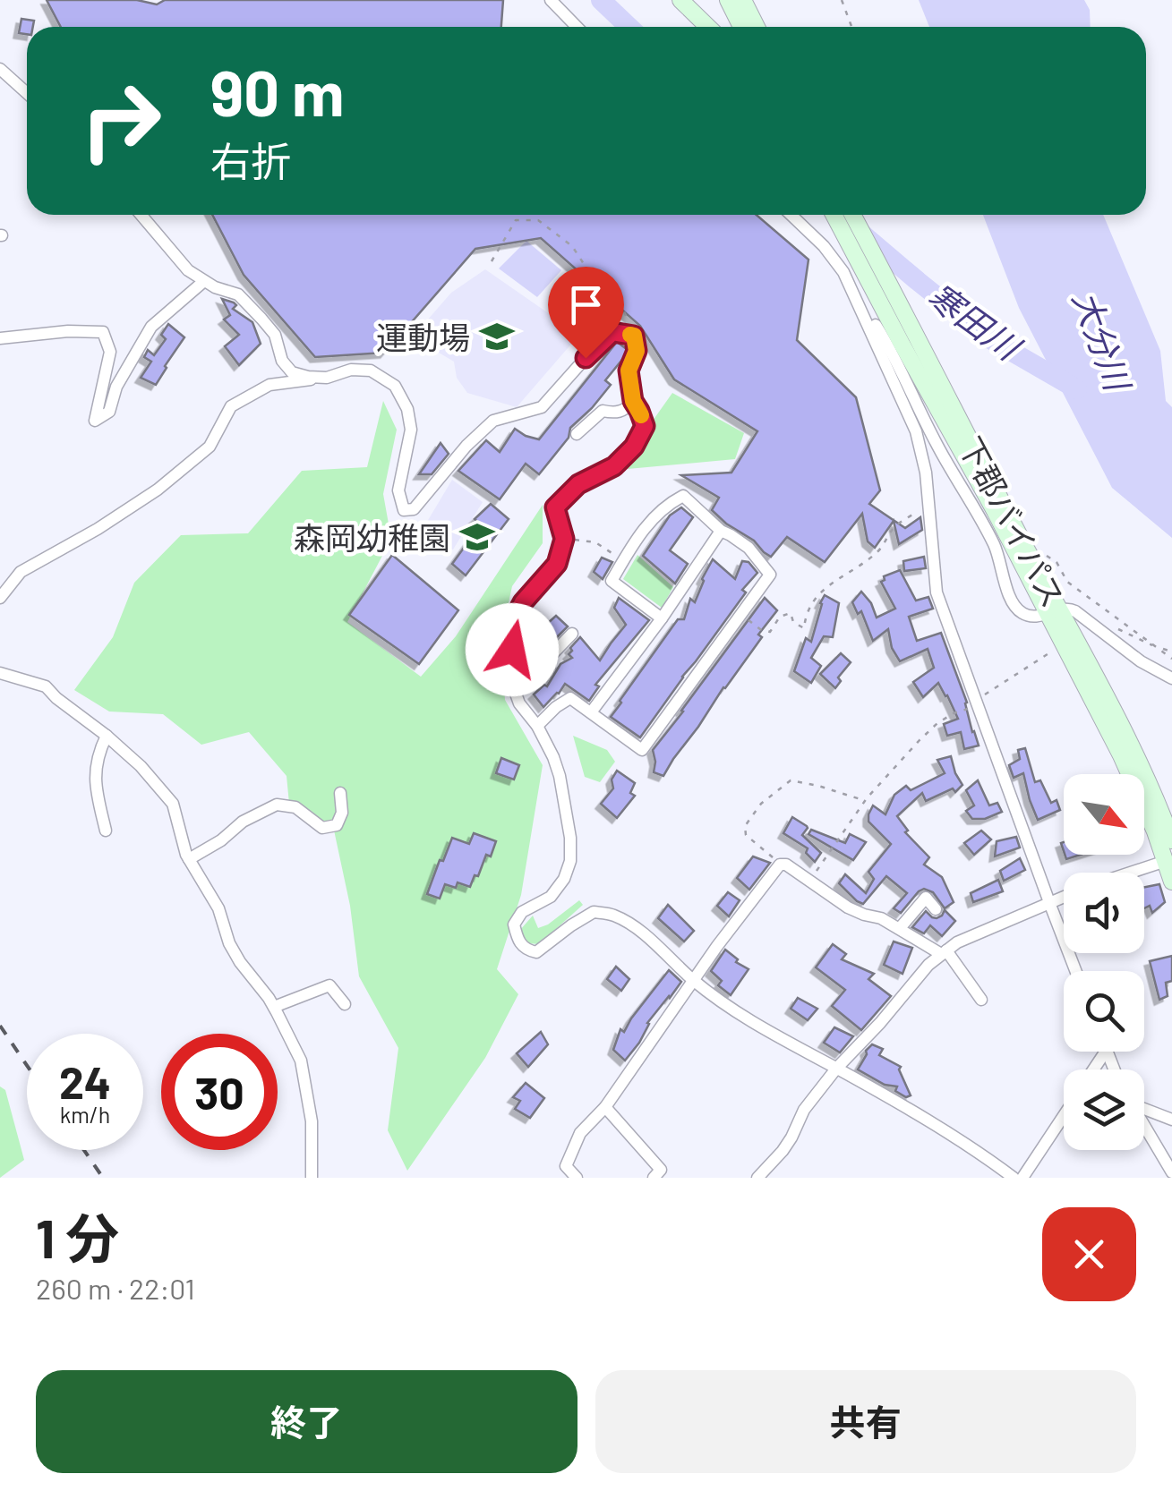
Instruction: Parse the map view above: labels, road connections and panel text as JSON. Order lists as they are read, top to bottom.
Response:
{
  "streets": {
    "street": ["下郡バイパス"]
  },
  "water": ["寒田川", "大分川"],
  "places": {
    "school or university": ["運動場", "森岡幼稚園"]
  },
  "north": "bottom right",
  "page": {
    "turn": ["90 m", "右折"],
    "speed": "24 km/h",
    "limit": "30",
    "heading": ["1 分", "260 m · 22:01"],
    "buttons": ["終了", "共有"]
  }
}
